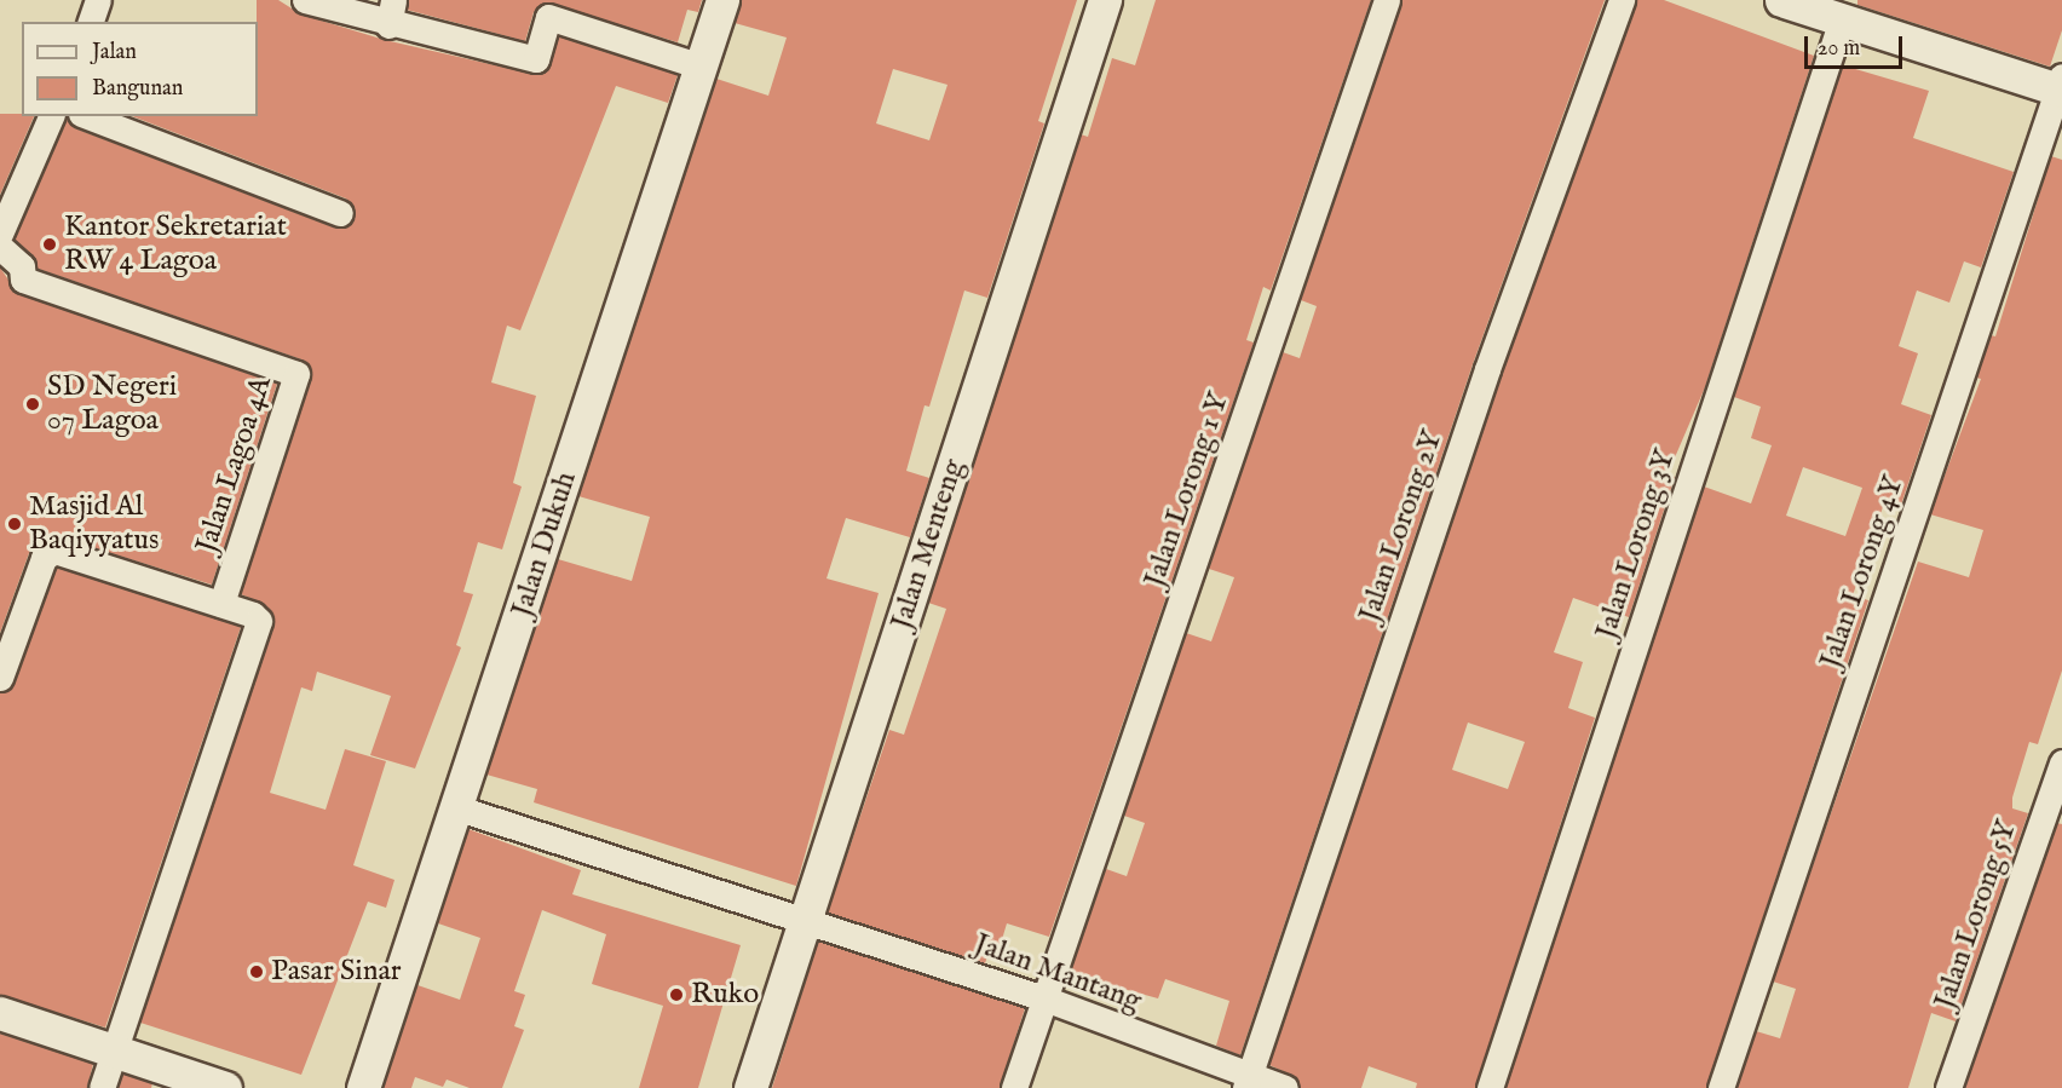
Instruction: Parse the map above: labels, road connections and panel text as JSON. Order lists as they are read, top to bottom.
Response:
{
  "streets": {
    "street": [
      "Jalan Lagoa 4A",
      "Jalan Lorong 1 Y",
      "Jalan Lorong 2Y",
      "Jalan Dukuh",
      "Jalan Menteng",
      "Jalan Lorong 3Y",
      "Jalan Lorong 4Y",
      "Jalan Lorong 5Y",
      "Jalan Mantang"
    ]
  },
  "crossings": [
    ["Jalan Lorong 1 Y", "Jalan Mantang"],
    ["Jalan Lorong 2Y", "Jalan Mantang"],
    ["Jalan Dukuh", "Jalan Mantang"],
    ["Jalan Menteng", "Jalan Mantang"]
  ],
  "places": [
    "Kantor Sekretariat RW 4 Lagoa",
    "SD Negeri 07 Lagoa",
    "Masjid Al Baqiyyatus",
    "Pasar Sinar",
    "Ruko"
  ],
  "legend": ["Jalan", "Bangunan"],
  "scale_bar": "20 m"
}
